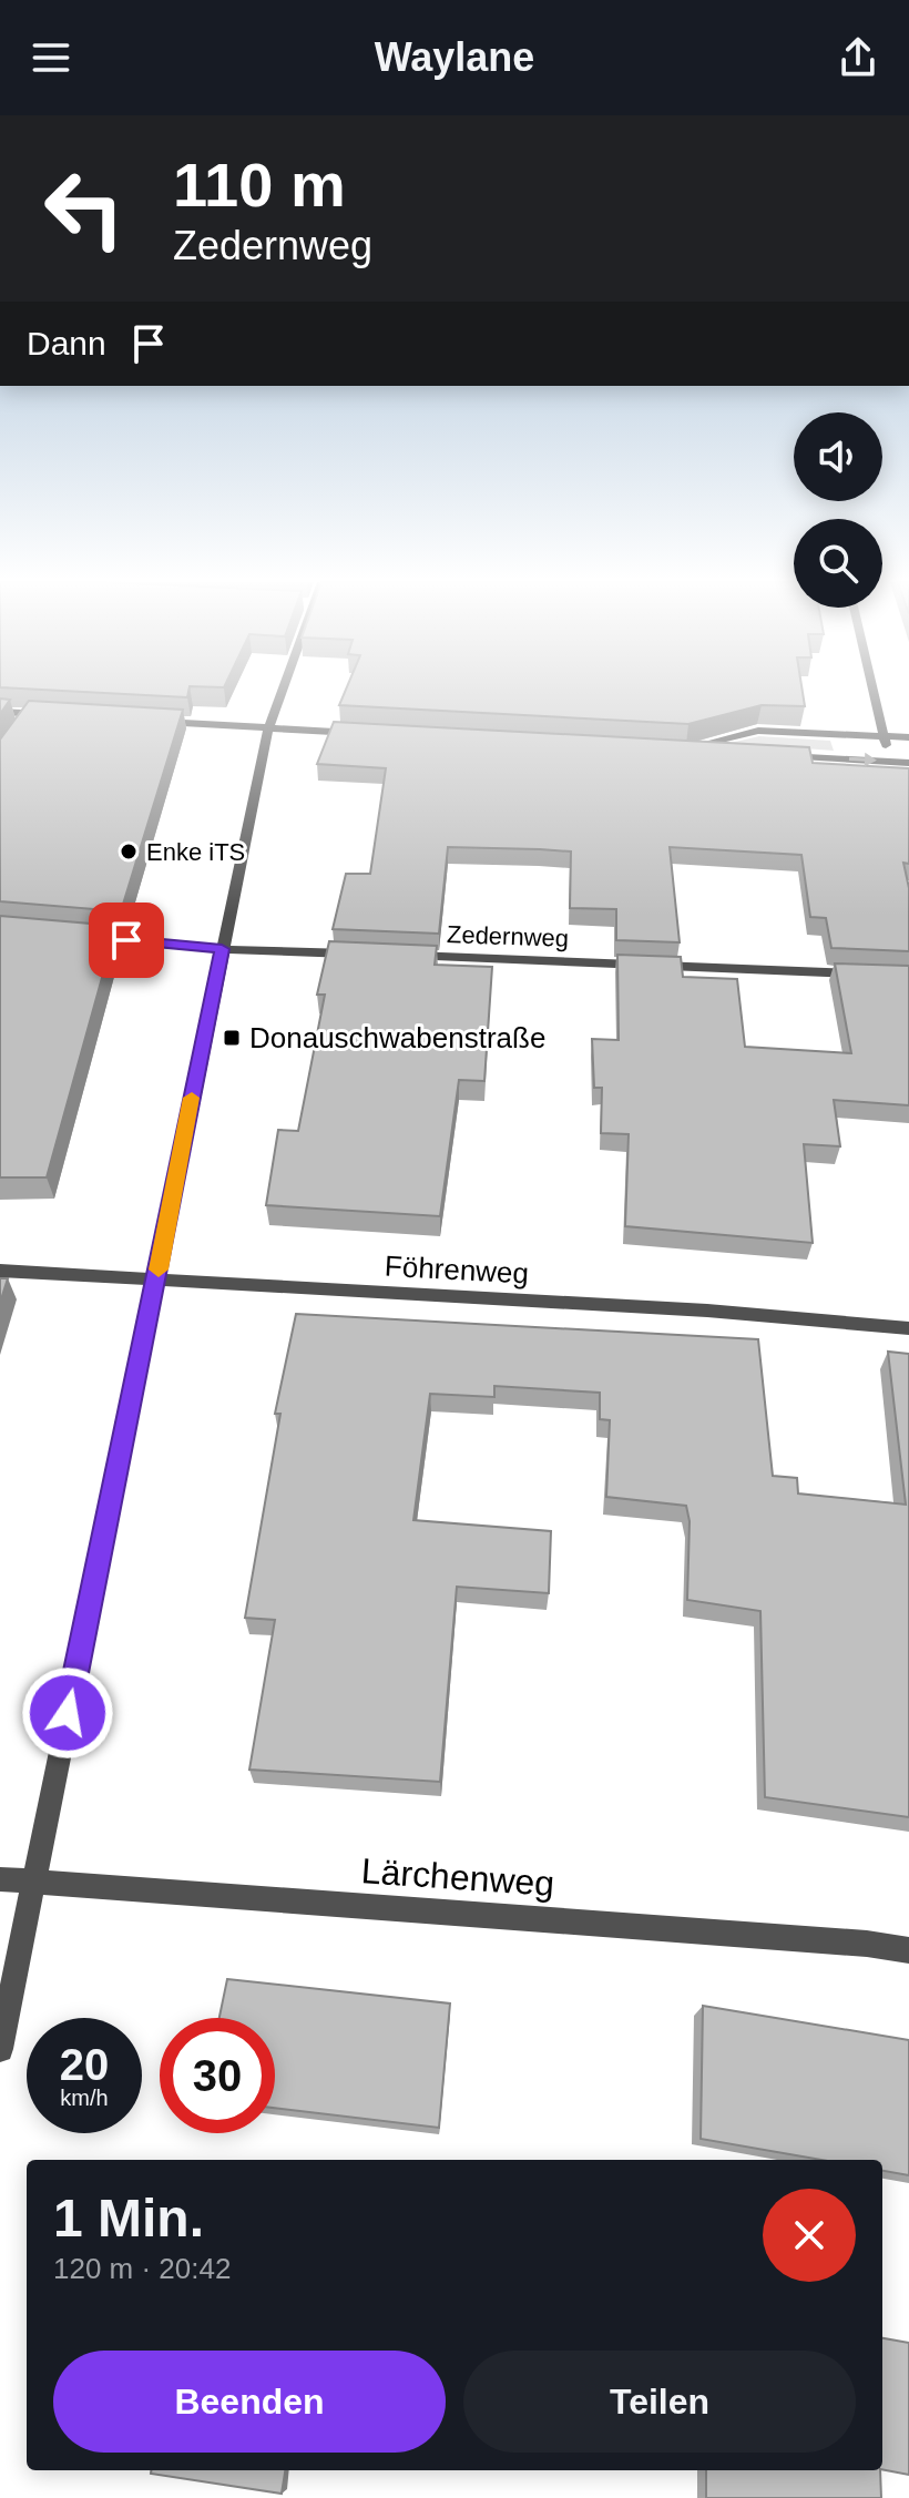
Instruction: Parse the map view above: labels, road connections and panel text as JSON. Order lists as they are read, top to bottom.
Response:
{
  "streets": {
    "street": ["Zedernweg", "Föhrenweg", "Lärchenweg"]
  },
  "places": {
    "other": ["Enke iTS"],
    "transit": ["Donauschwabenstraße"]
  },
  "page": {
    "header": "Waylane",
    "turn": ["110 m", "Zedernweg"],
    "then": "Dann",
    "speed": "20 km/h",
    "limit": "30",
    "heading": ["1 Min.", "120 m · 20:42"],
    "buttons": ["Beenden", "Teilen"]
  }
}
